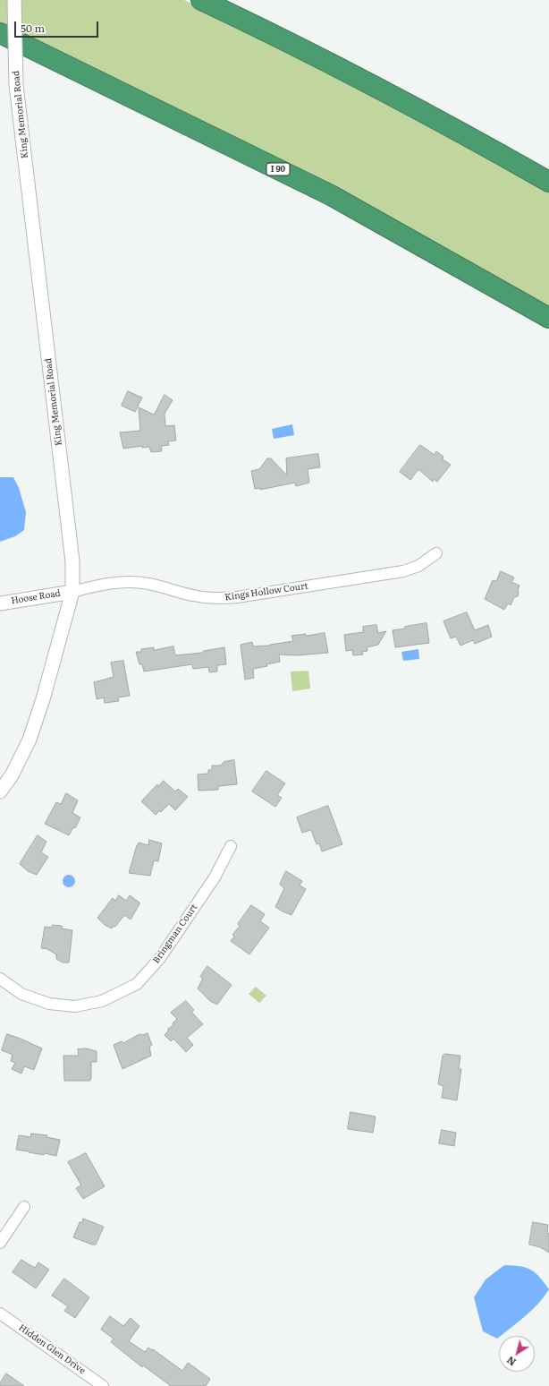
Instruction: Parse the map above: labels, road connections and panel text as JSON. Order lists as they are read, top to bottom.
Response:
{
  "streets": {
    "highway": ["I 90"],
    "street": [
      "King Memorial Road",
      "Kings Hollow Court",
      "Hoose Road",
      "Bringman Court",
      "Hidden Glen Drive"
    ]
  },
  "crossings": [
    ["King Memorial Road", "Kings Hollow Court"],
    ["King Memorial Road", "Hoose Road"],
    ["Kings Hollow Court", "Hoose Road"]
  ],
  "scale_bar": "50 m",
  "north": "bottom left"
}
